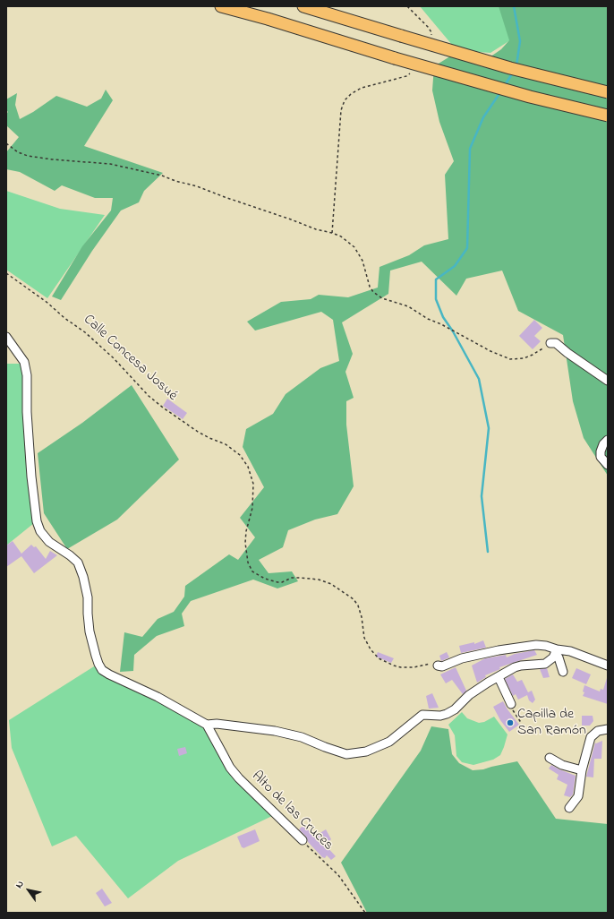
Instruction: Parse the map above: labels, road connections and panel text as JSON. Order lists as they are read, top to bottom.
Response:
{
  "streets": {
    "street": ["Alto de las Cruces"],
    "path": ["Calle Concesa Josué"]
  },
  "places": ["Capilla de San Ramón"],
  "north": "top left"
}
